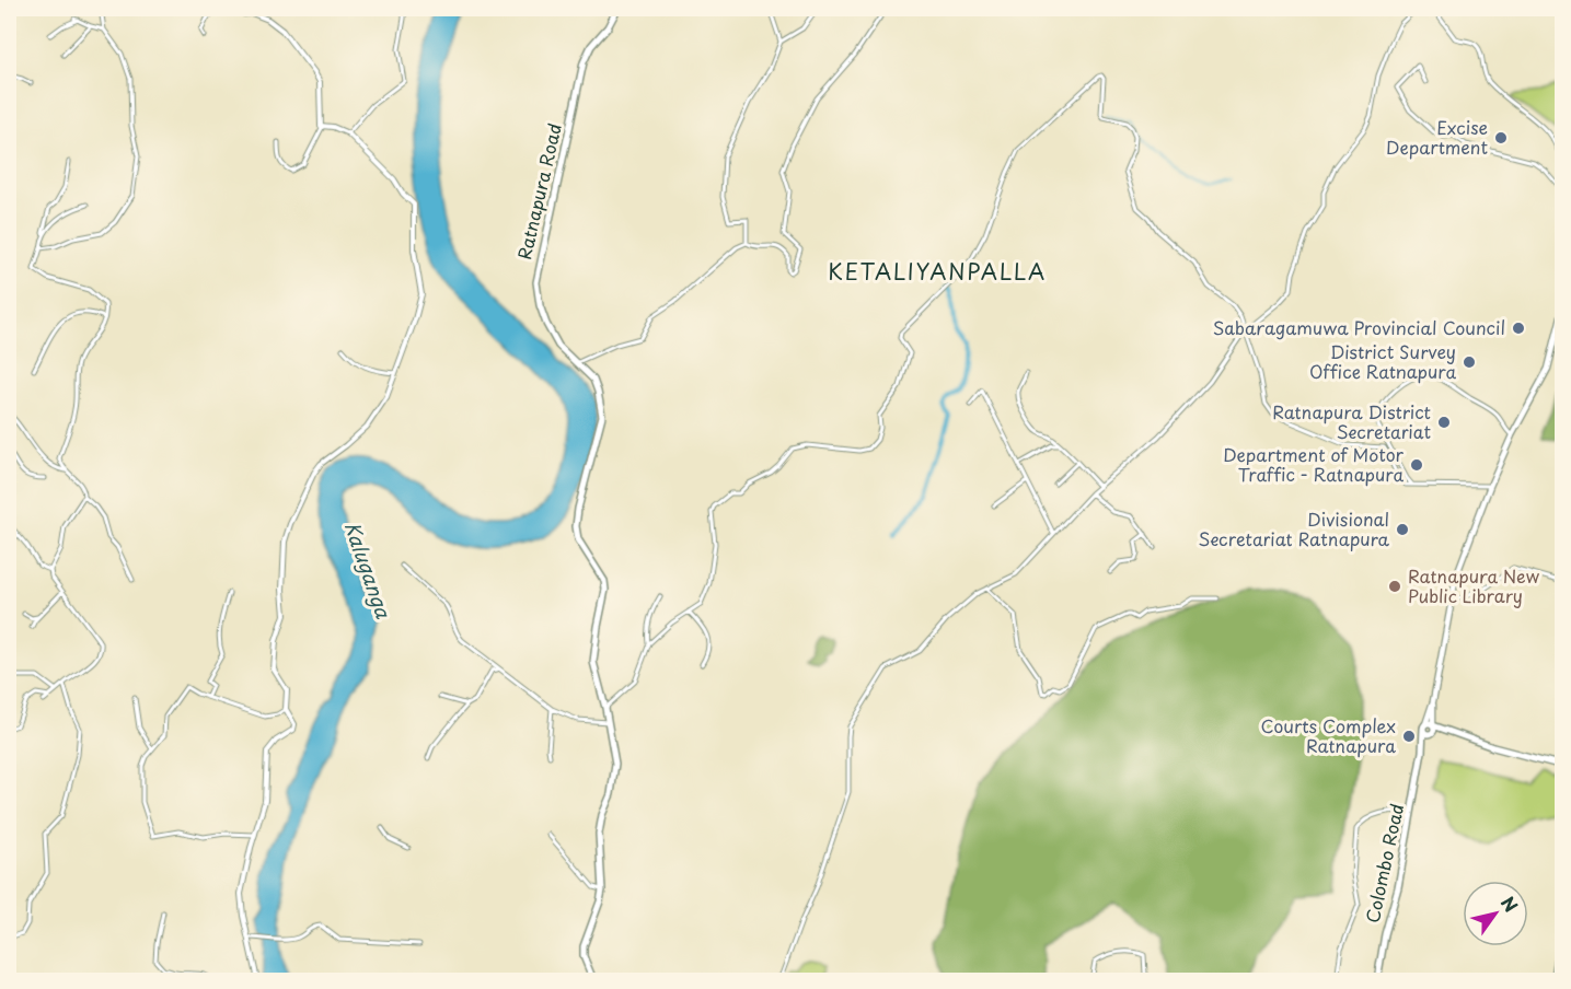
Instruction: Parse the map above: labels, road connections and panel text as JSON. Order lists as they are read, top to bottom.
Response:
{
  "streets": {
    "highway": ["Ratnapura Road", "Colombo Road"]
  },
  "districts": ["KETALIYANPALLA"],
  "water": ["Kaluganga"],
  "places": [
    "Excise Department",
    "Sabaragamuwa Provincial Council",
    "District Survey Office Ratnapura",
    "Ratnapura District Secretariat",
    "Department of Motor Traffic - Ratnapura",
    "Divisional Secretariat Ratnapura",
    "Ratnapura New Public Library",
    "Courts Complex Ratnapura"
  ],
  "north": "top right"
}
